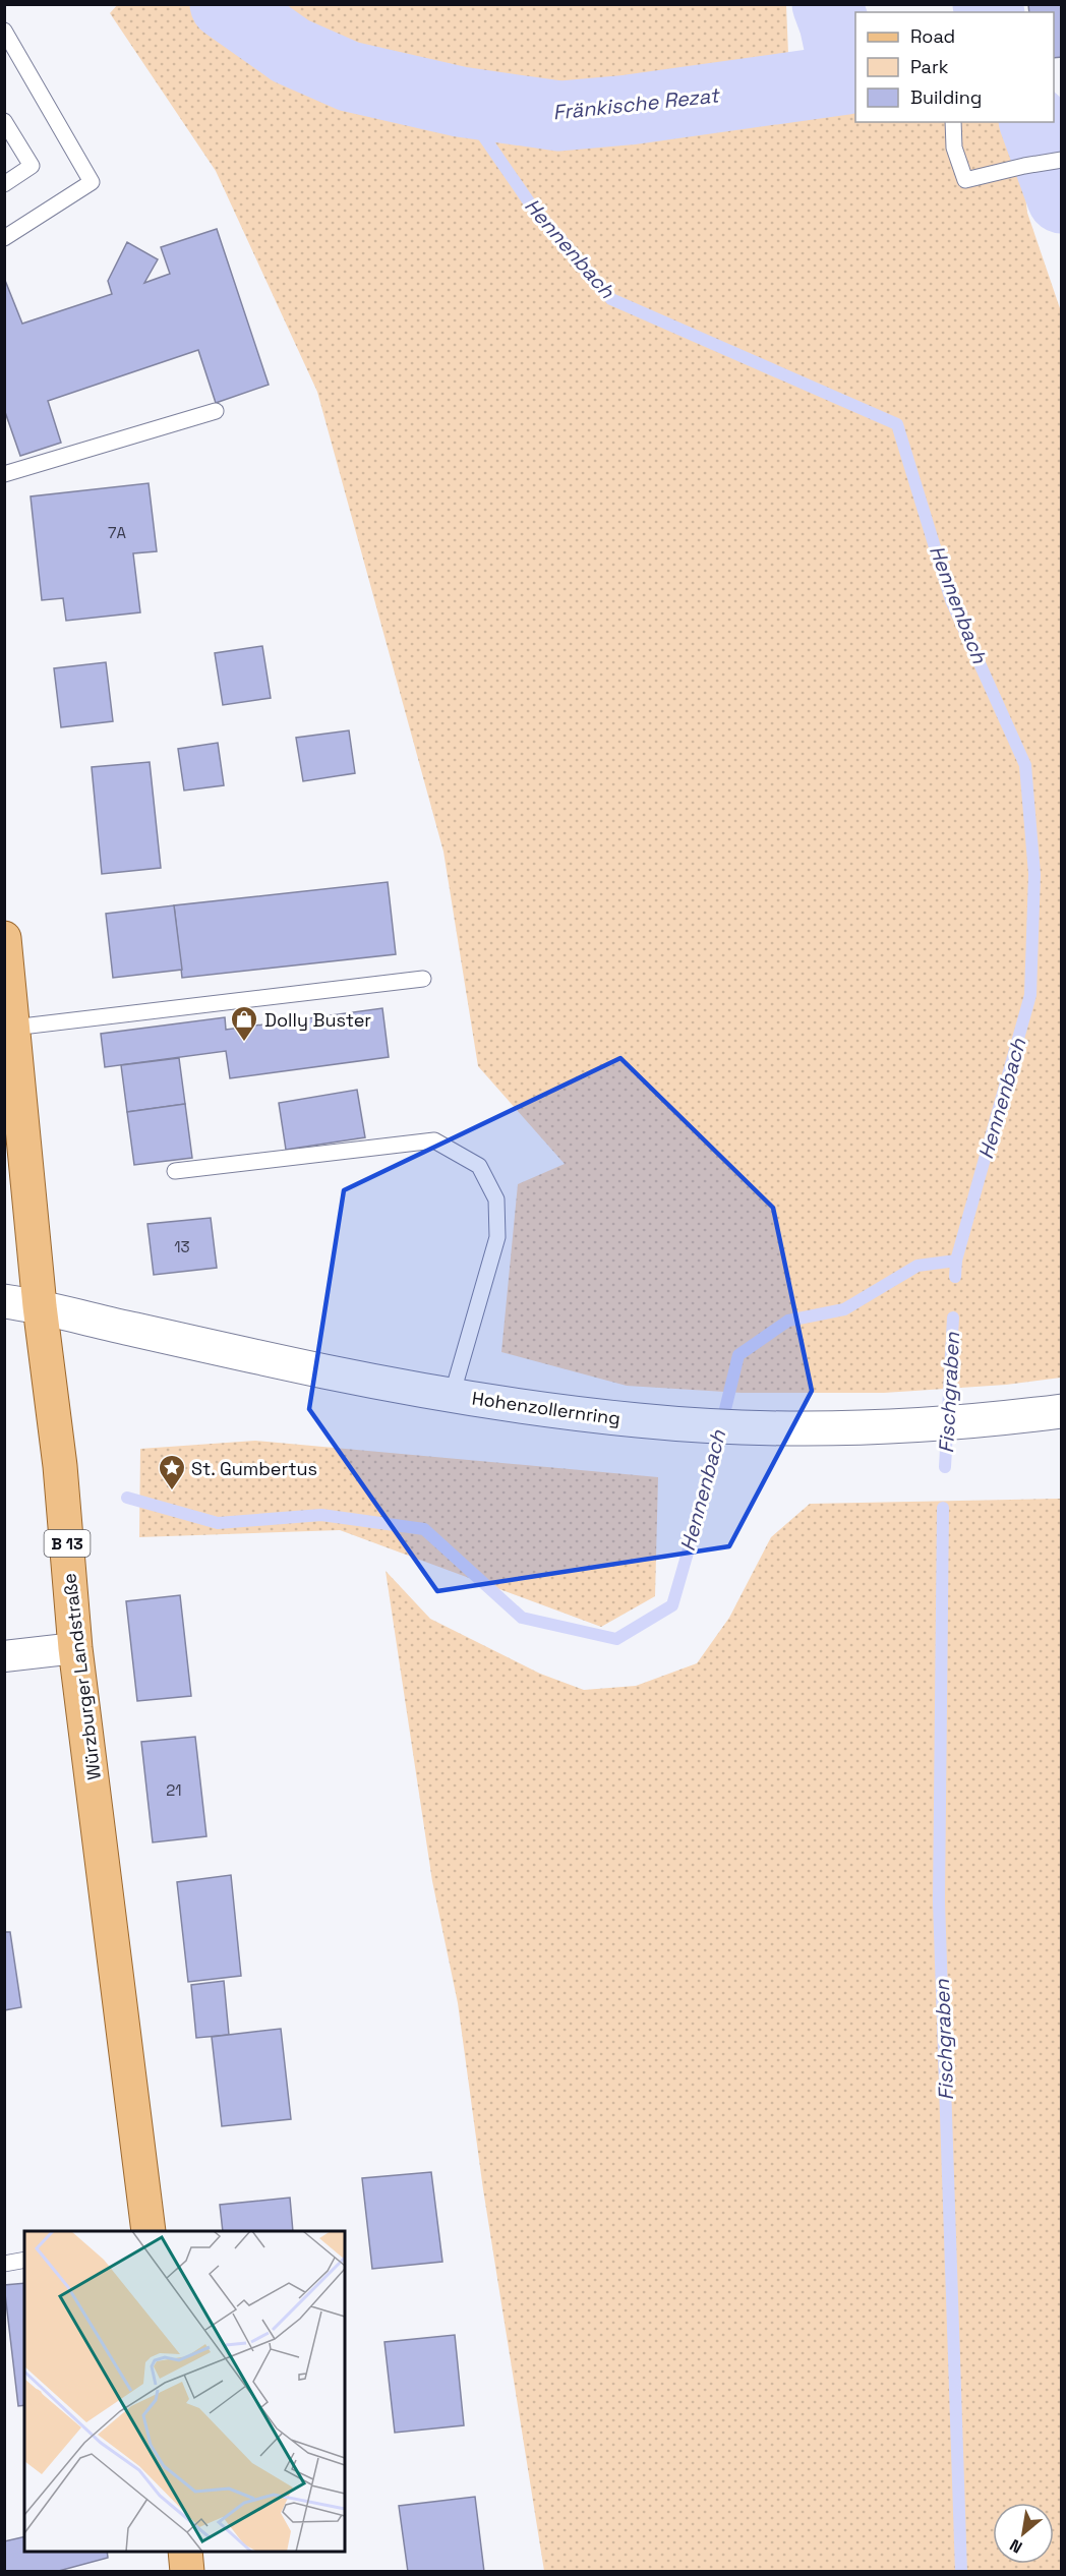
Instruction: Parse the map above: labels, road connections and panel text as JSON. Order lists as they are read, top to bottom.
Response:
{
  "streets": {
    "main road": ["Hohenzollernring", "B 13", "Würzburger Landstraße"]
  },
  "crossings": [
    ["Hohenzollernring", "Würzburger Landstraße"]
  ],
  "water": ["Fränkische Rezat", "Hennenbach", "Fischgraben"],
  "places": {
    "shop": ["Dolly Buster"],
    "place": ["St. Gumbertus"]
  },
  "house_numbers": ["7A", "13", "21"],
  "legend": ["Road", "Park", "Building"],
  "north": "bottom left"
}
